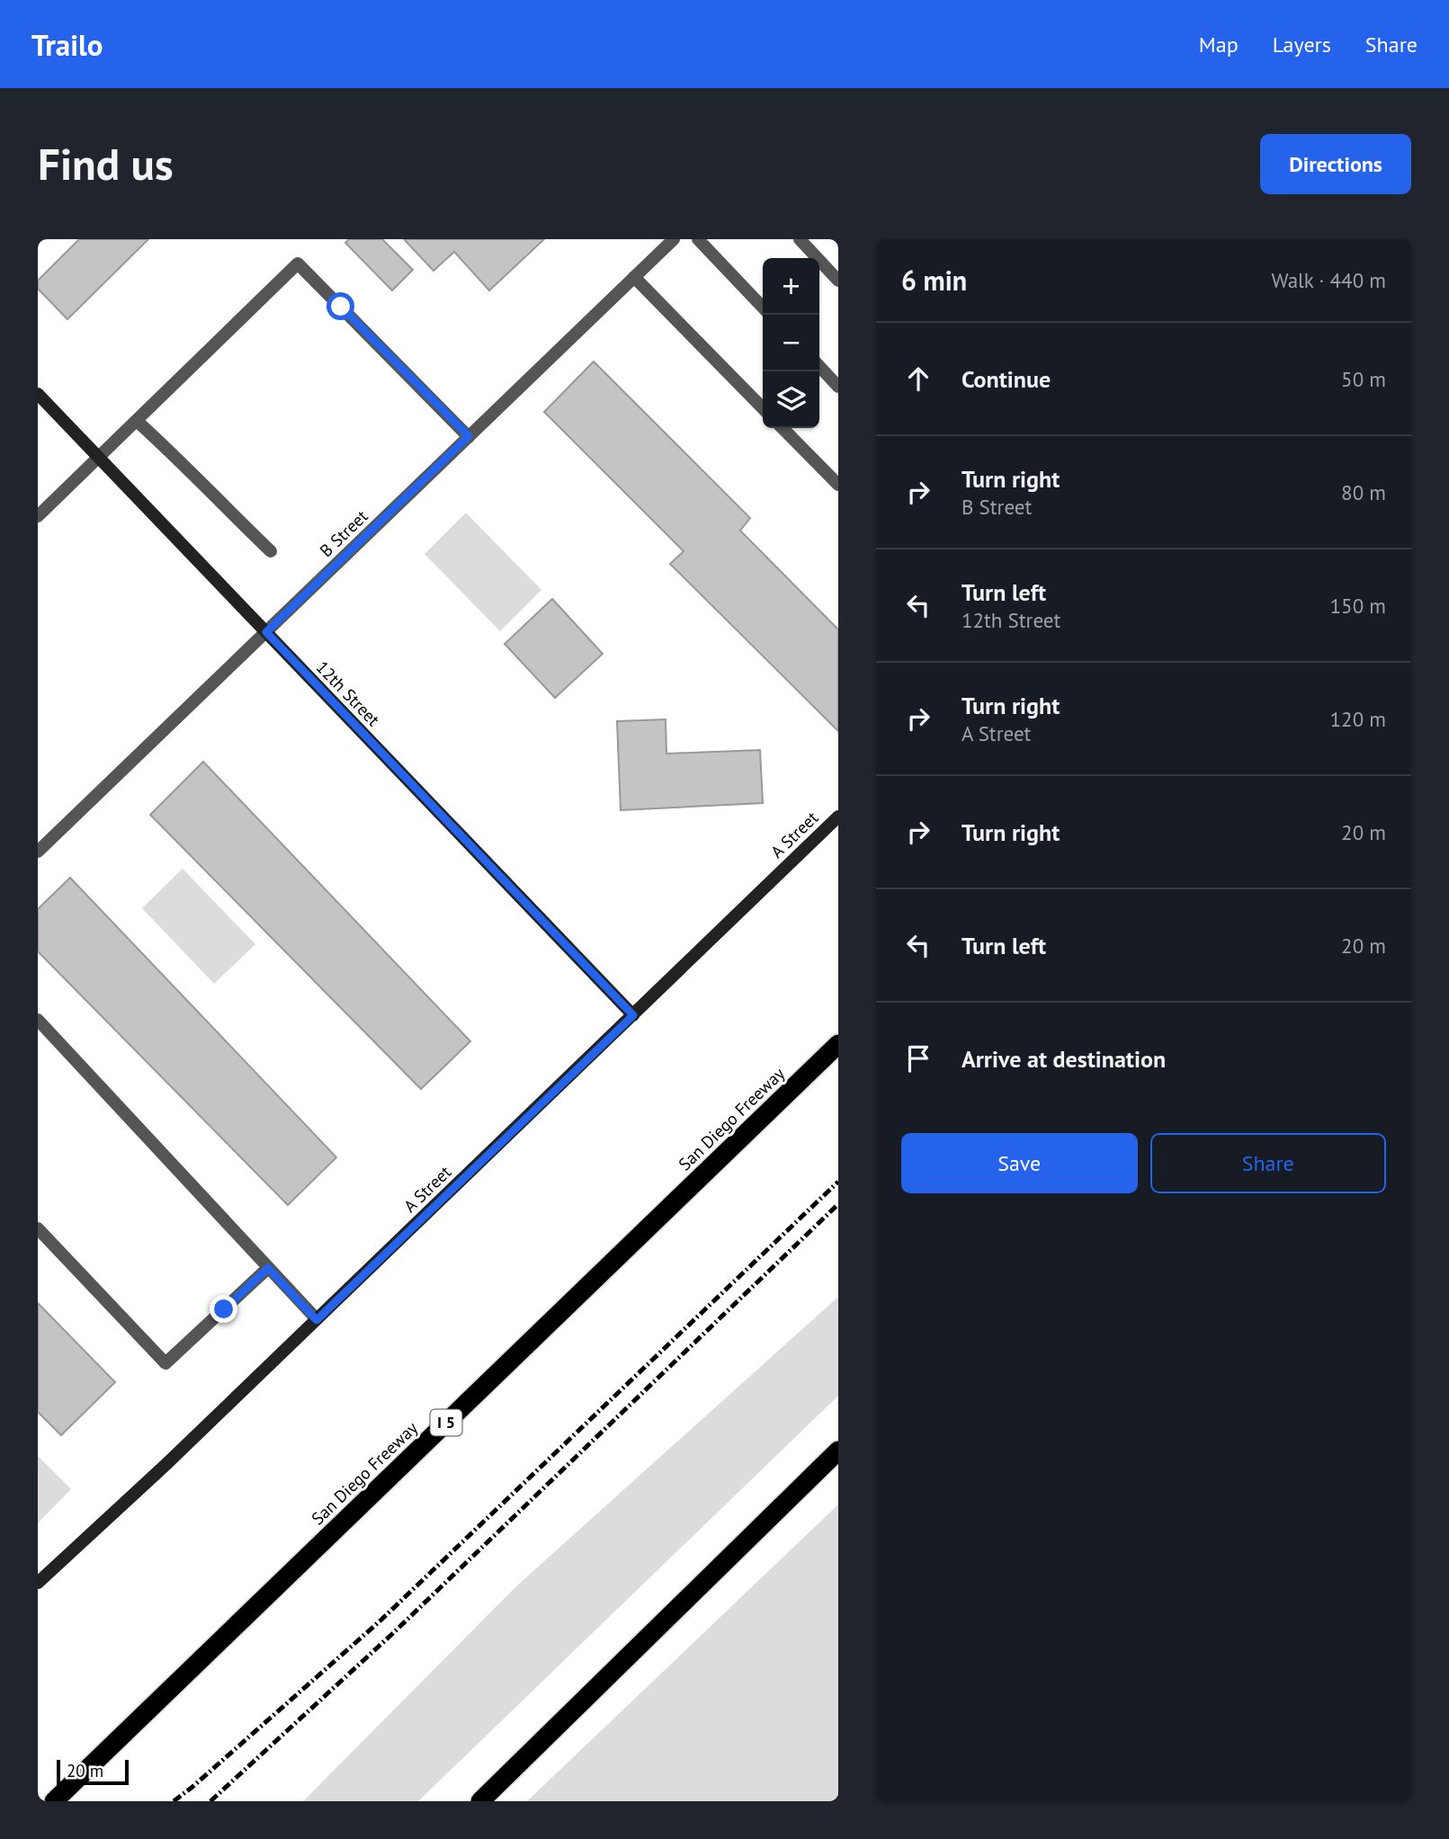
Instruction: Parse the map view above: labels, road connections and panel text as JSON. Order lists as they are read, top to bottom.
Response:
{
  "streets": {
    "highway": ["San Diego Freeway", "I 5"],
    "main road": ["12th Street", "A Street"],
    "street": ["B Street"]
  },
  "crossings": [
    ["B Street", "12th Street"],
    ["12th Street", "A Street"]
  ],
  "scale_bar": "20 m",
  "page": {
    "header": "Trailo",
    "nav": ["Map", "Layers", "Share"],
    "buttons": [
      "Directions",
      ["Save", "Share"]
    ],
    "title": "Find us",
    "heading": ["6 min", "Walk · 440 m"],
    "map_buttons": ["+", "−"],
    "list": [
      ["Continue", "50 m"],
      ["Turn right", "B Street", "80 m"],
      ["Turn left", "12th Street", "150 m"],
      ["Turn right", "A Street", "120 m"],
      ["Turn right", "20 m"],
      ["Turn left", "20 m"],
      "Arrive at destination"
    ],
    "scale": "20 m"
  }
}
